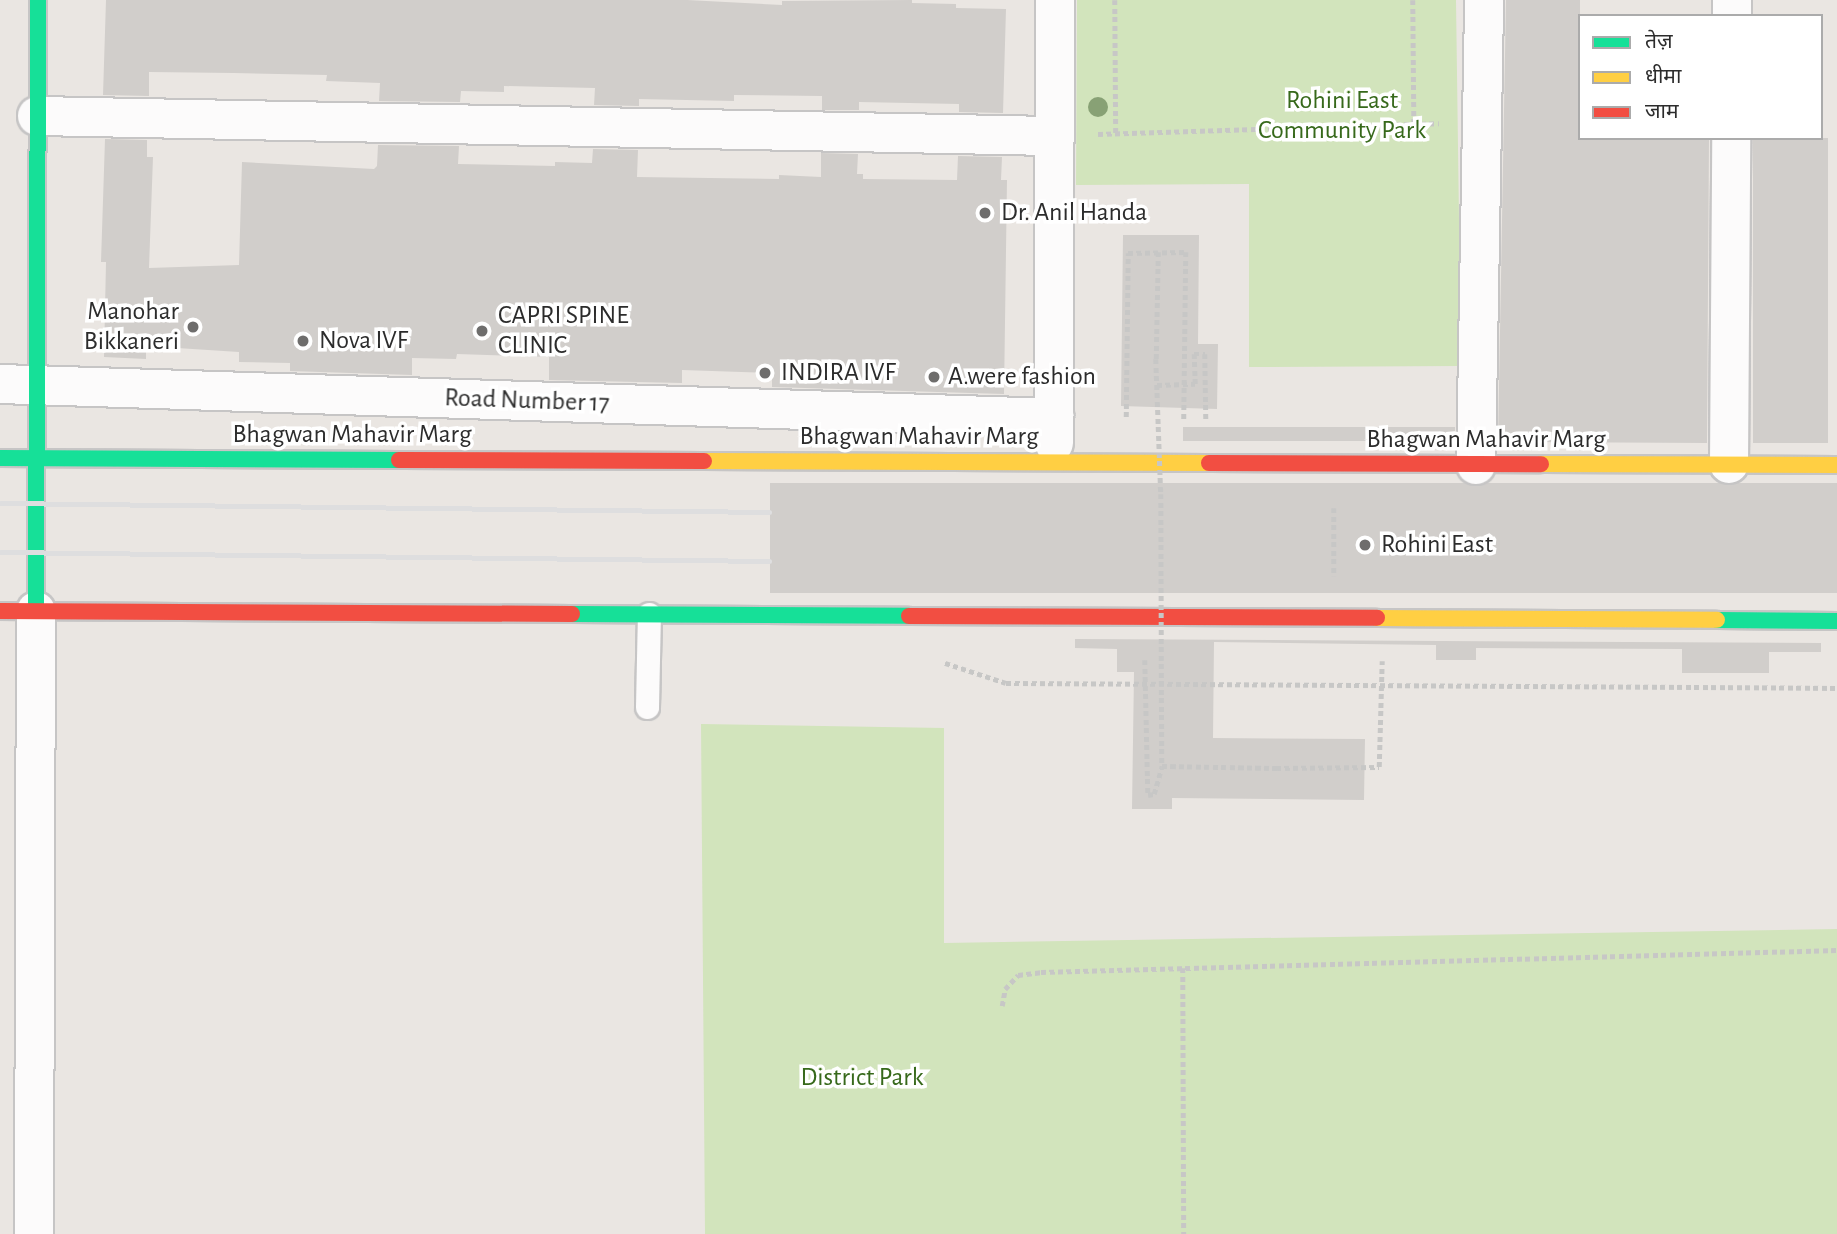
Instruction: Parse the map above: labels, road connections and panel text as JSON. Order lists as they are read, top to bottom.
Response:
{
  "streets": {
    "main road": ["Bhagwan Mahavir Marg"],
    "street": ["Road Number 17"]
  },
  "parks": ["Rohini East Community Park", "District Park"],
  "places": [
    "Dr. Anil Handa",
    "Manohar Bikkaneri",
    "CAPRI SPINE CLINIC",
    "Nova IVF",
    "INDIRA IVF",
    "A.were fashion",
    "Rohini East"
  ],
  "legend": ["तेज़", "धीमा", "जाम"]
}
